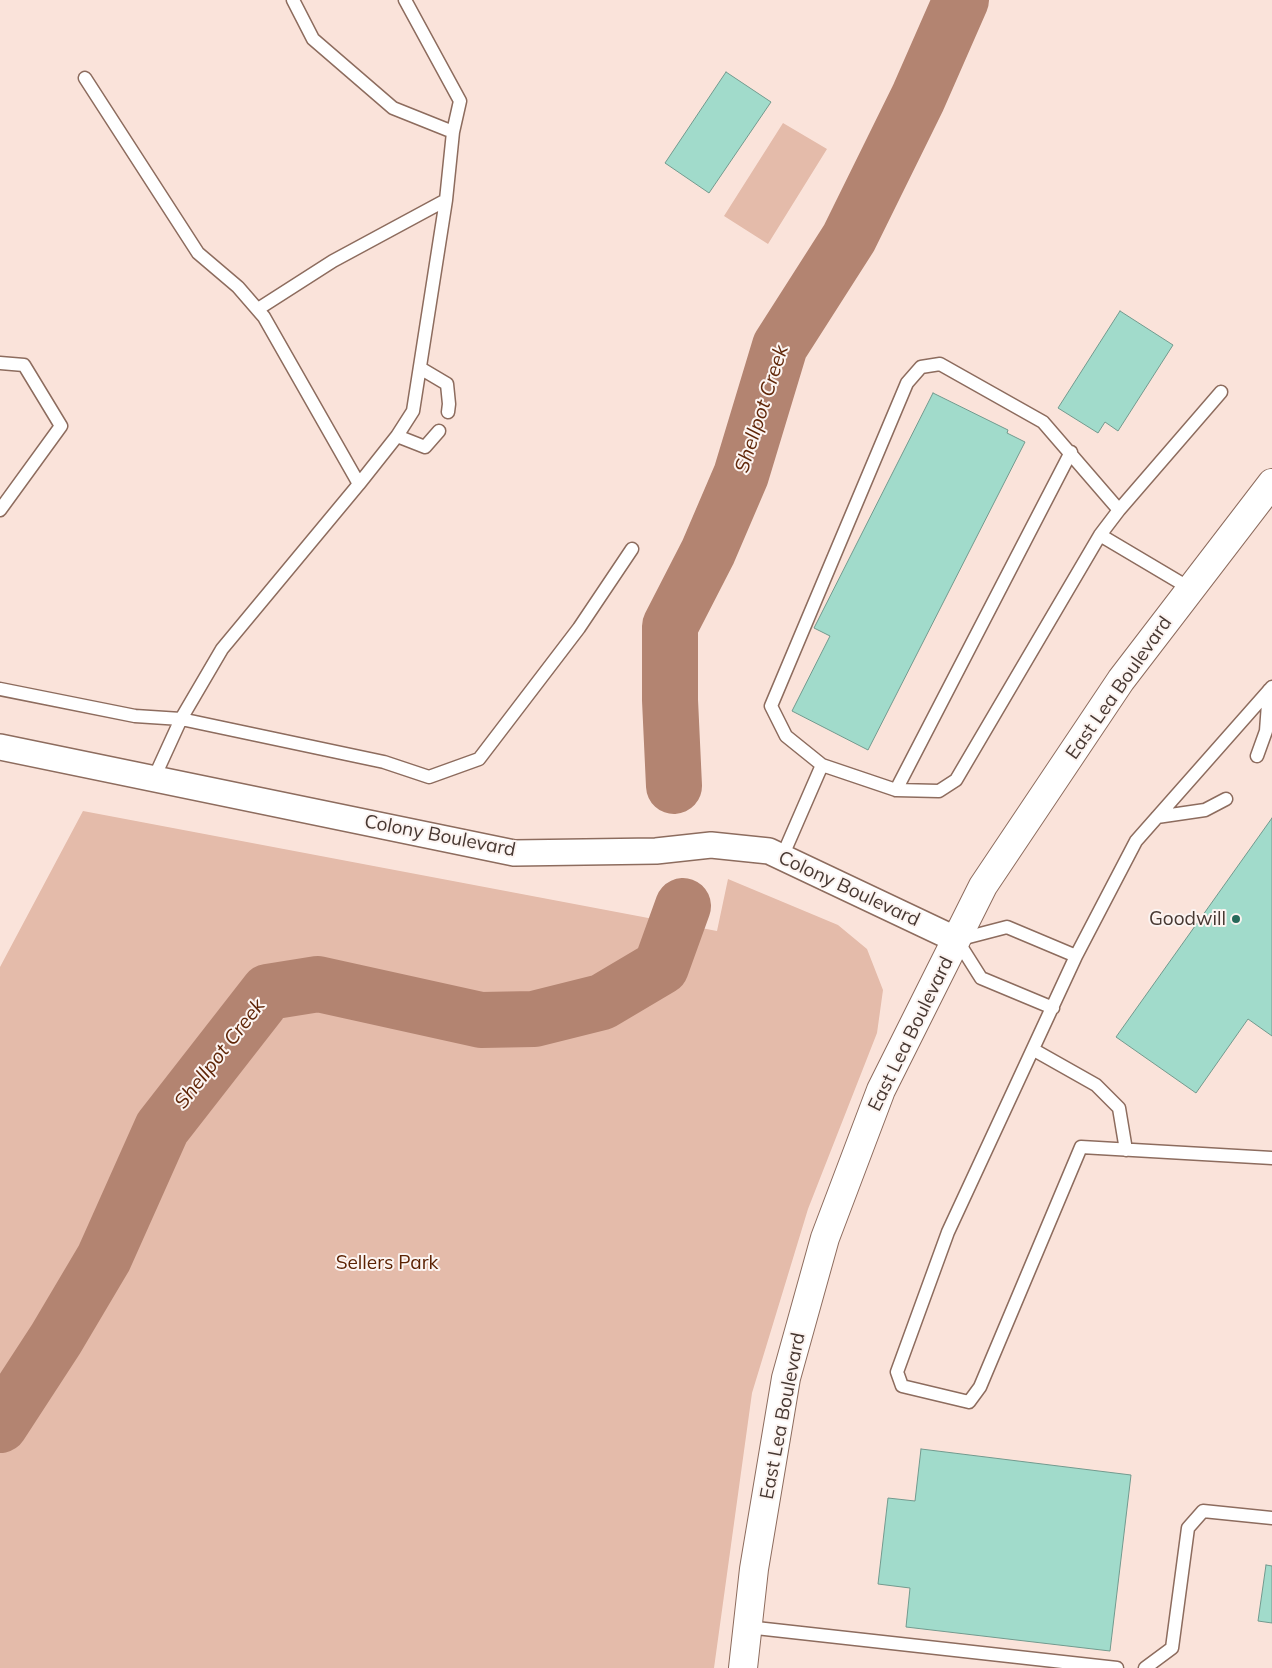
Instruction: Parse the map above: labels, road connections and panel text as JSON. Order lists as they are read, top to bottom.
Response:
{
  "streets": {
    "street": ["East Lea Boulevard", "Colony Boulevard"]
  },
  "crossings": [
    ["East Lea Boulevard", "Colony Boulevard"]
  ],
  "water": ["Shellpot Creek"],
  "parks": ["Sellers Park"],
  "places": ["Goodwill"]
}
